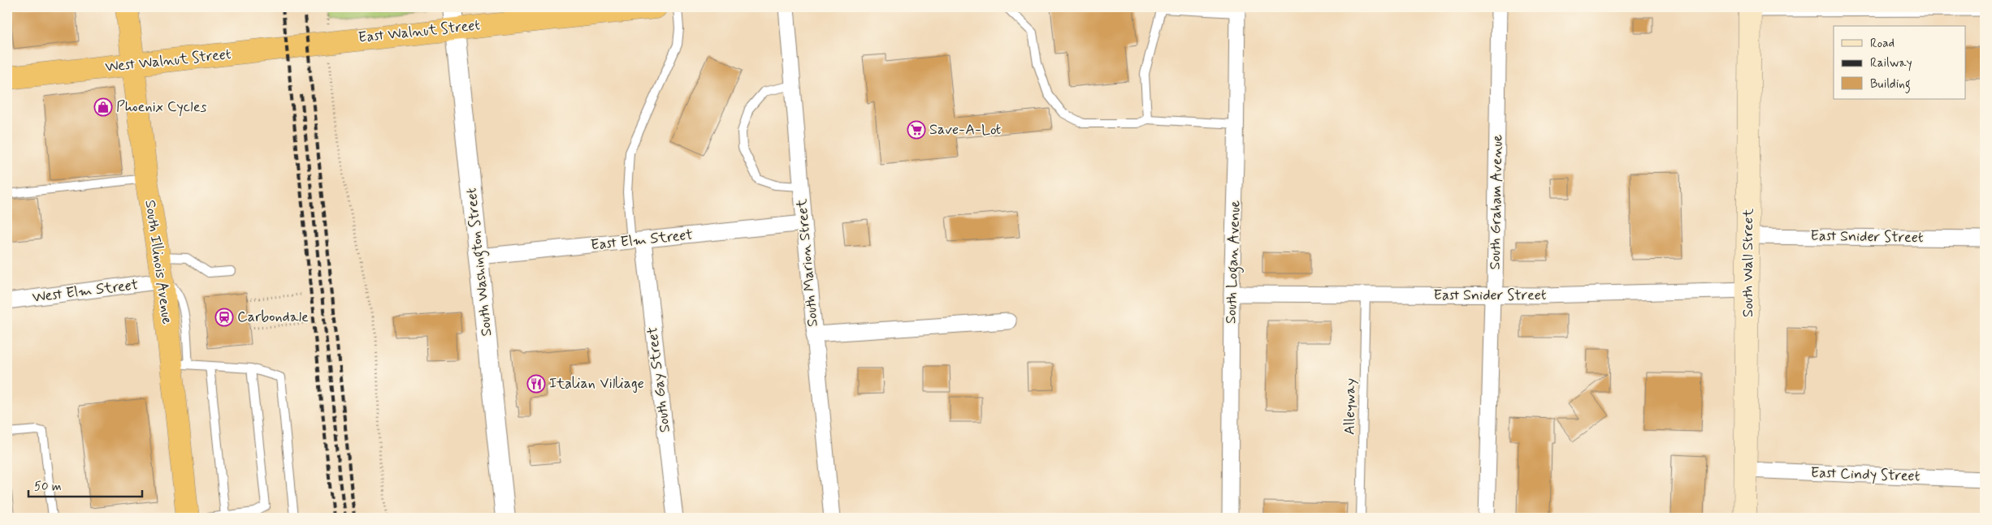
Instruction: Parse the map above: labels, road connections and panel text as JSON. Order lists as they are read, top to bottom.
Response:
{
  "streets": {
    "highway": ["East Walnut Street", "West Walnut Street", "South Illinois Avenue"],
    "main road": ["South Wall Street"],
    "street": [
      "South Graham Avenue",
      "East Snider Street",
      "East Elm Street",
      "South Washington Street",
      "South Logan Avenue",
      "South Marion Street",
      "West Elm Street",
      "South Gay Street",
      "East Cindy Street"
    ],
    "lane": ["Alleyway"]
  },
  "crossings": [
    ["East Walnut Street", "West Walnut Street"],
    ["East Walnut Street", "South Washington Street"],
    ["West Walnut Street", "South Illinois Avenue"],
    ["South Graham Avenue", "East Snider Street"],
    ["East Snider Street", "South Logan Avenue"],
    ["East Snider Street", "South Wall Street"],
    ["East Snider Street", "Alleyway"],
    ["East Elm Street", "South Washington Street"],
    ["East Elm Street", "South Marion Street"],
    ["East Elm Street", "South Gay Street"],
    ["South Illinois Avenue", "West Elm Street"],
    ["South Wall Street", "East Cindy Street"]
  ],
  "places": {
    "shop": ["Phoenix Cycles"],
    "supermarket": ["Save-A-Lot"],
    "station": ["Carbondale"],
    "restaurant": ["Italian Villiage"]
  },
  "legend": ["Road", "Railway", "Building"],
  "scale_bar": "50 m"
}
